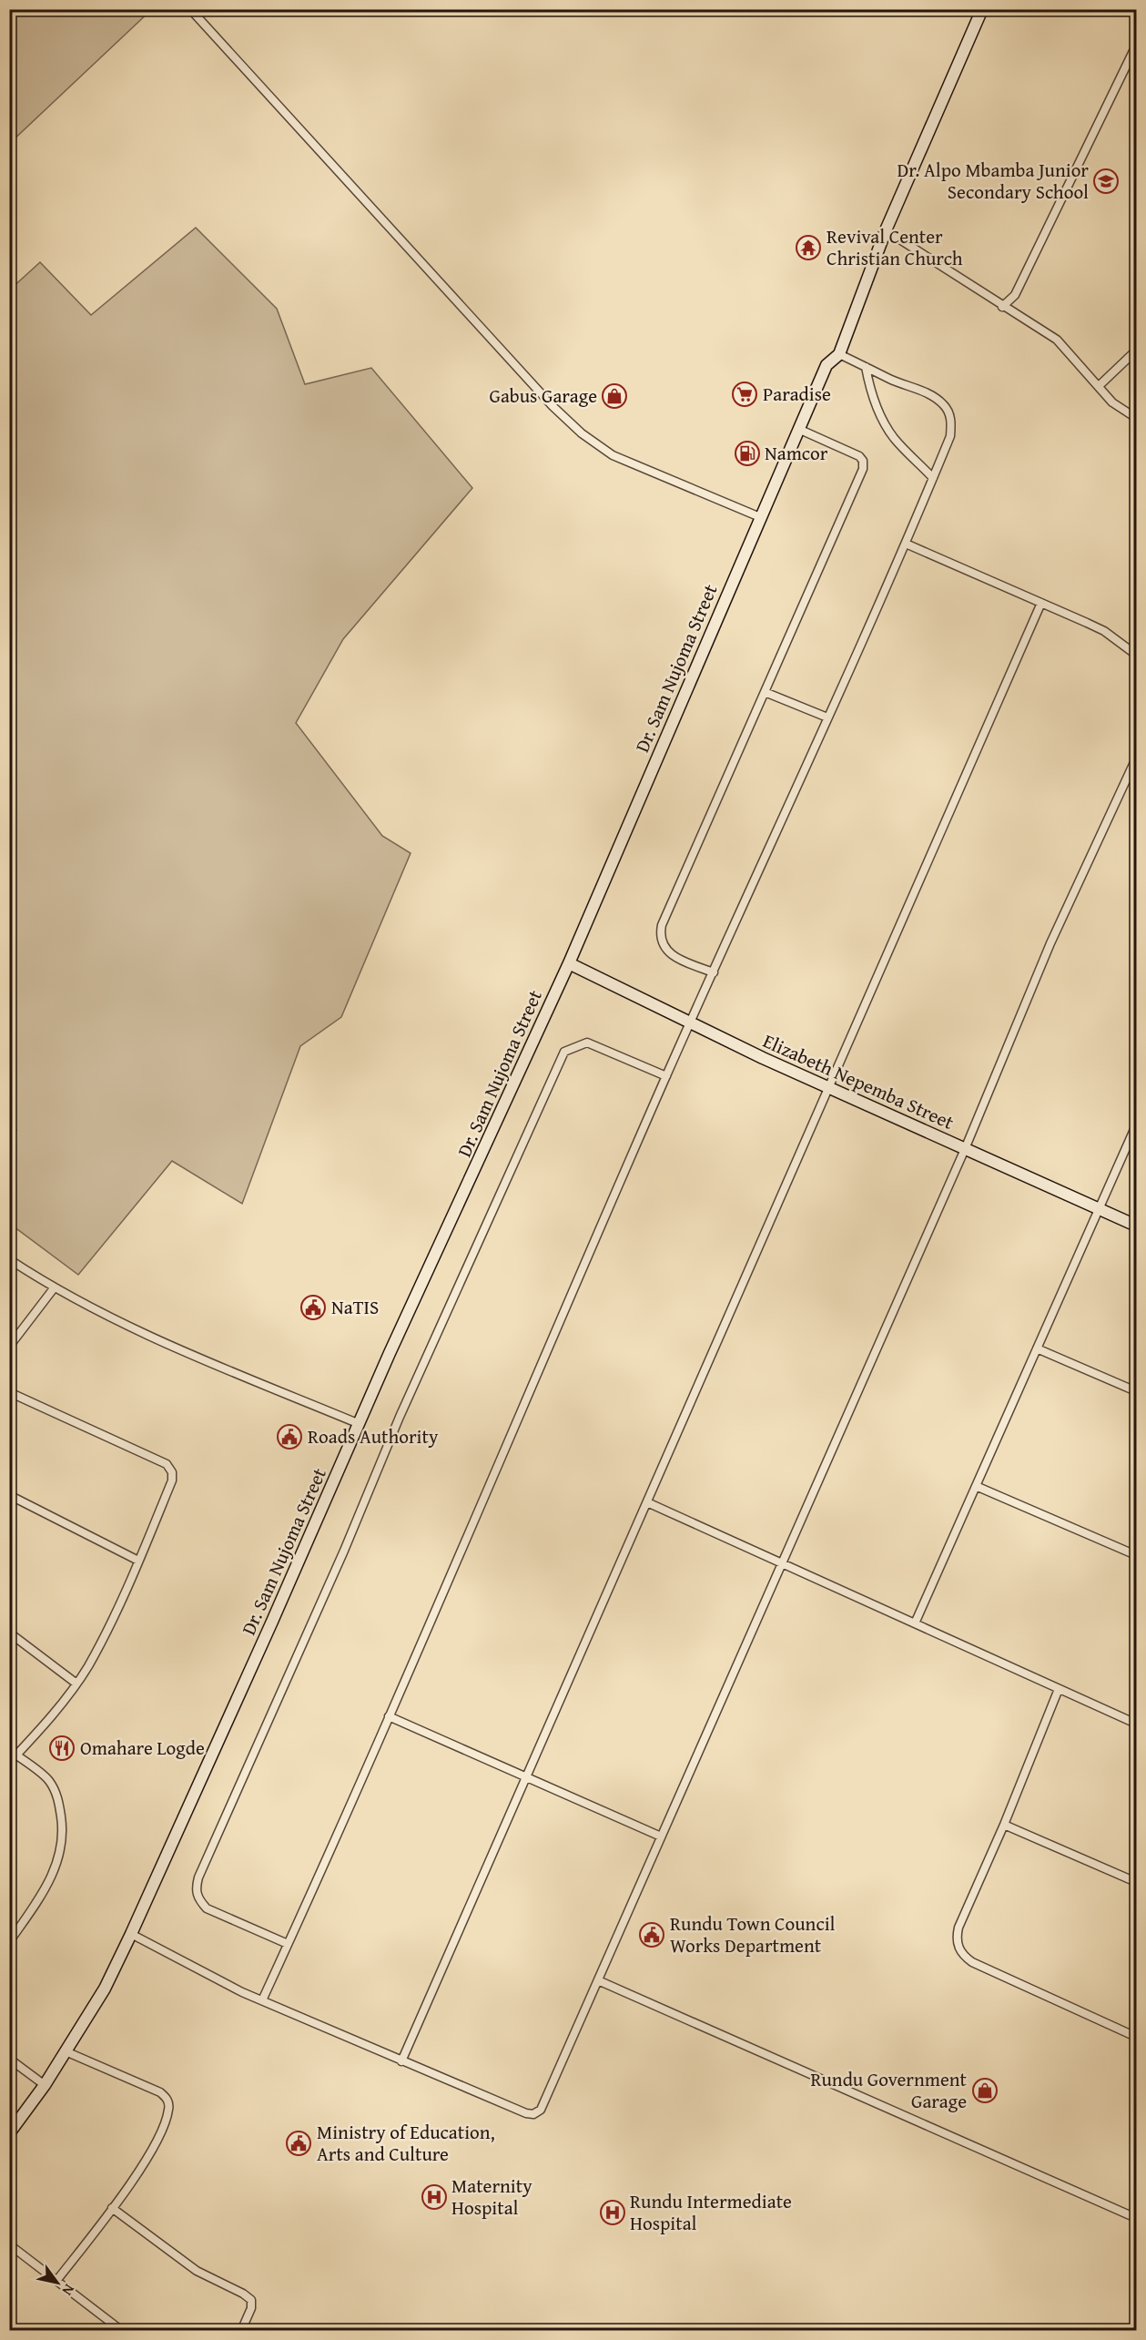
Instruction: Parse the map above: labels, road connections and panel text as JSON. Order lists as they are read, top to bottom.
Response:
{
  "streets": {
    "street": ["Dr. Sam Nujoma Street", "Elizabeth Nepemba Street"]
  },
  "crossings": [
    ["Dr. Sam Nujoma Street", "Elizabeth Nepemba Street"]
  ],
  "places": {
    "school or university": ["Dr. Alpo Mbamba Junior Secondary School"],
    "temple": ["Revival Center Christian Church"],
    "supermarket": ["Paradise"],
    "shop": ["Gabus Garage", "Rundu Government Garage"],
    "fuel station": ["Namcor"],
    "public building": [
      "NaTIS",
      "Roads Authority",
      "Rundu Town Council Works Department",
      "Ministry of Education, Arts and Culture"
    ],
    "restaurant": ["Omahare Logde"],
    "hospital": ["Maternity Hospital", "Rundu Intermediate Hospital"]
  },
  "north": "bottom right"
}
